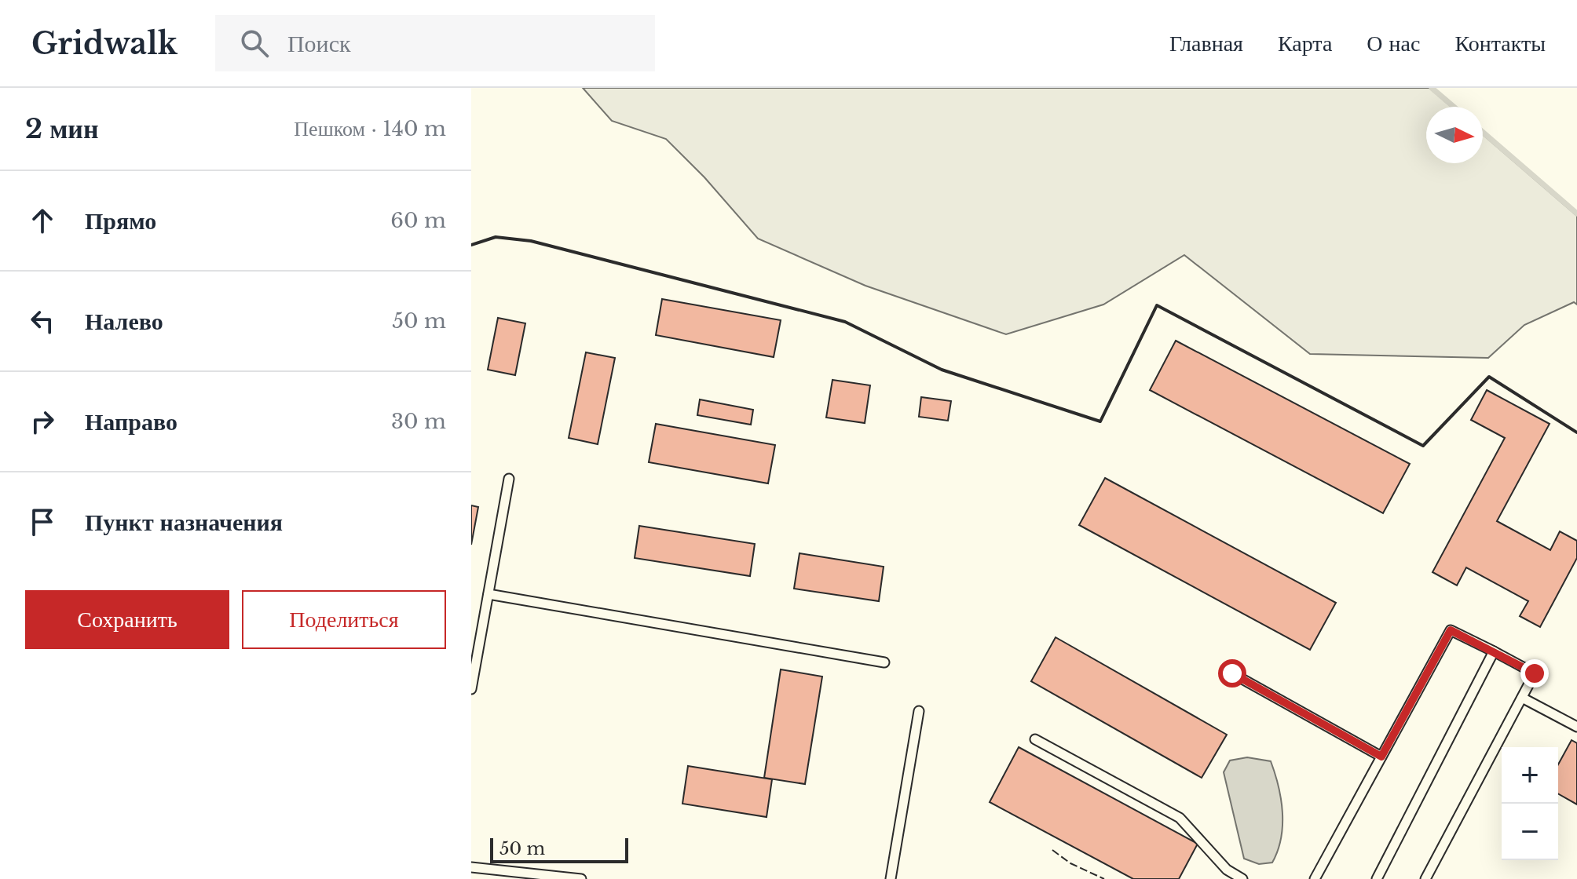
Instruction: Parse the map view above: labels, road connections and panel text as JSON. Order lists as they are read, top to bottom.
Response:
{
  "scale_bar": "50 m",
  "north": "right",
  "page": {
    "header": "Gridwalk",
    "search": "Поиск",
    "nav": [
      "Главная",
      "Карта",
      "О нас",
      "Контакты"
    ],
    "heading": ["2 мин", "Пешком · 140 m"],
    "list": [
      ["Прямо", "60 m"],
      ["Налево", "50 m"],
      ["Направо", "30 m"],
      "Пункт назначения"
    ],
    "buttons": ["Сохранить", "Поделиться"],
    "map_buttons": ["+", "−"],
    "scale": "50 m"
  }
}
